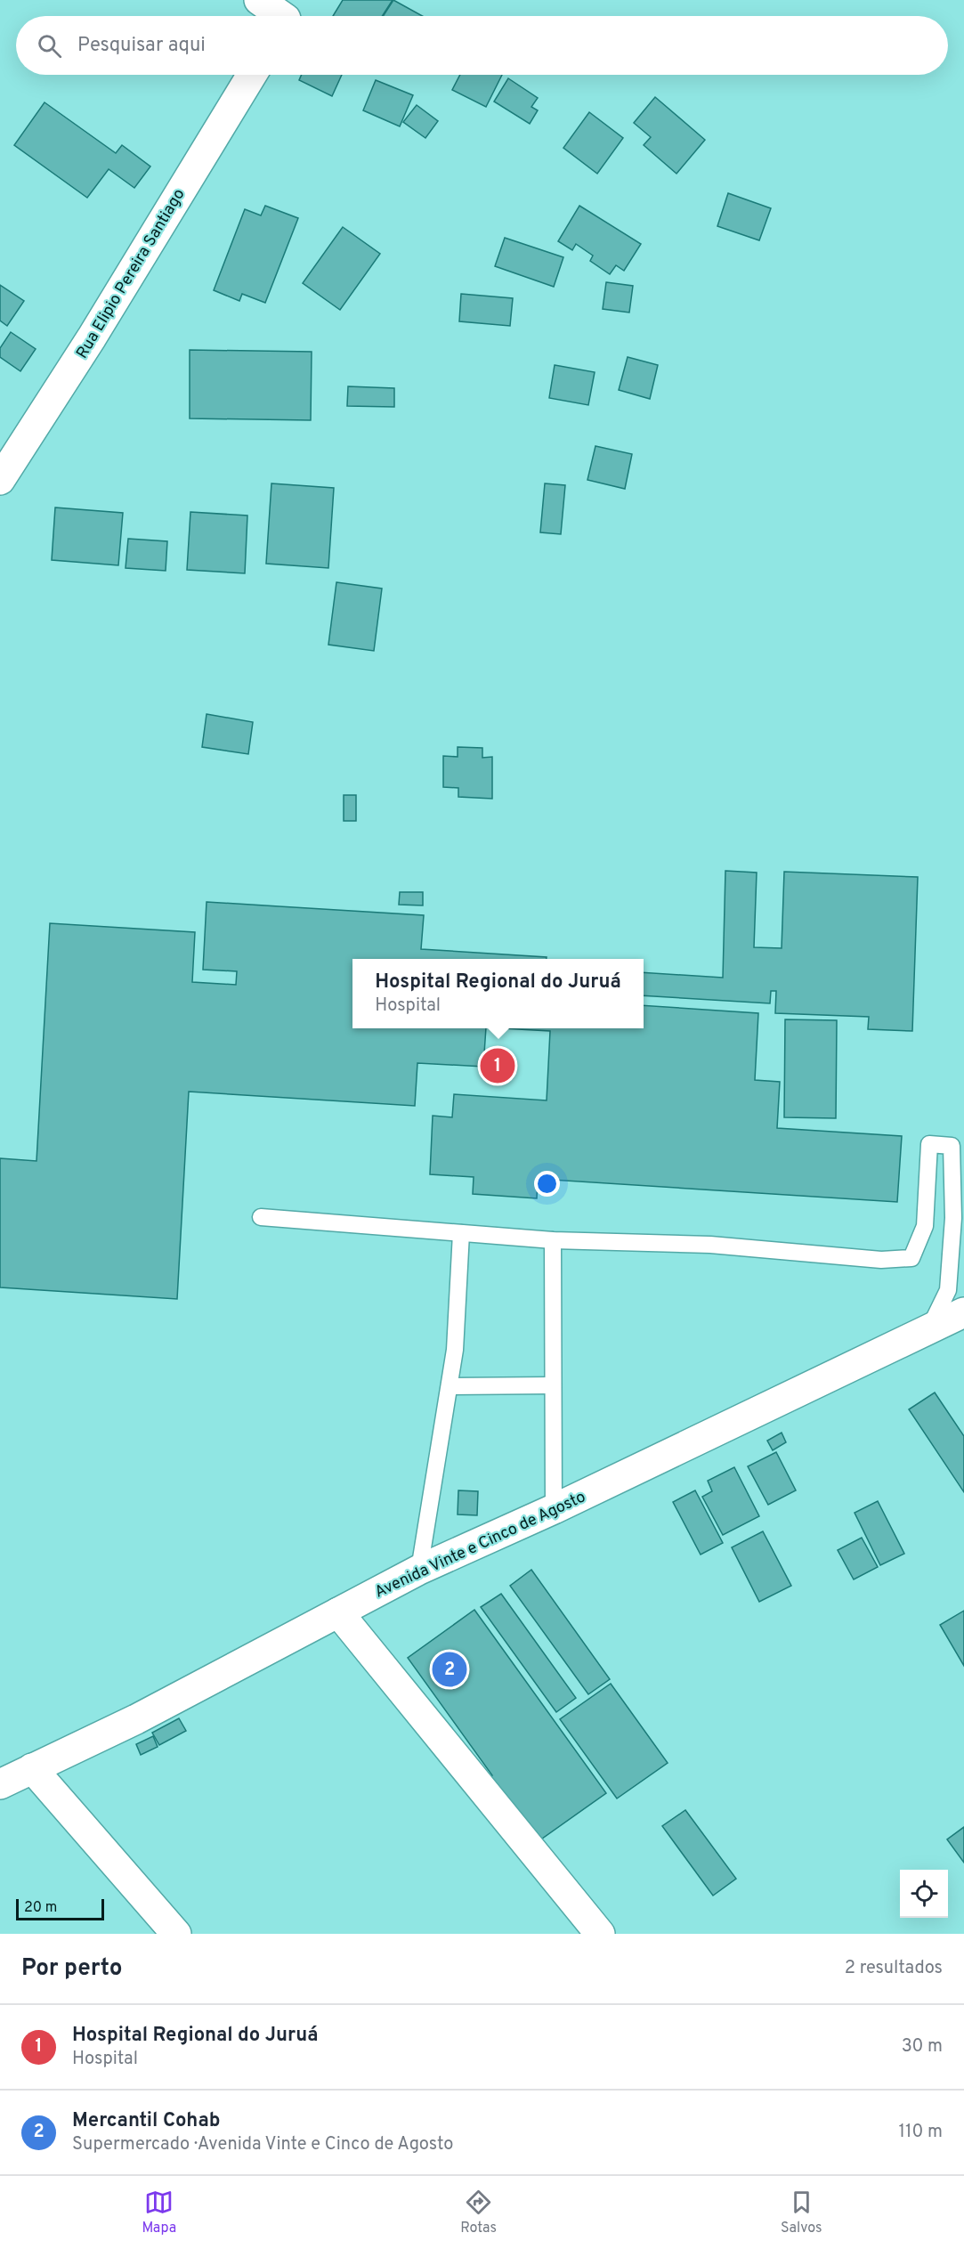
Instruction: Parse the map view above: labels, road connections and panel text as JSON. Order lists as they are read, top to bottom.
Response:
{
  "streets": {
    "street": ["Rua Elipio Pereira Santiago", "Avenida Vinte e Cinco de Agosto"]
  },
  "scale_bar": "20 m",
  "page": {
    "search": "Pesquisar aqui",
    "popup": ["Hospital Regional do Juruá", "Hospital"],
    "pins": ["1", "2"],
    "scale": "20 m",
    "heading": ["Por perto", "2 resultados"],
    "list": [
      {
        "mark": "1",
        "name": "Hospital Regional do Juruá",
        "note": "Hospital",
        "value": "30 m"
      },
      {
        "mark": "2",
        "name": "Mercantil Cohab",
        "note": "Supermercado · Avenida Vinte e Cinco de Agosto",
        "value": "110 m"
      }
    ],
    "nav": ["Mapa", "Rotas", "Salvos"]
  }
}
